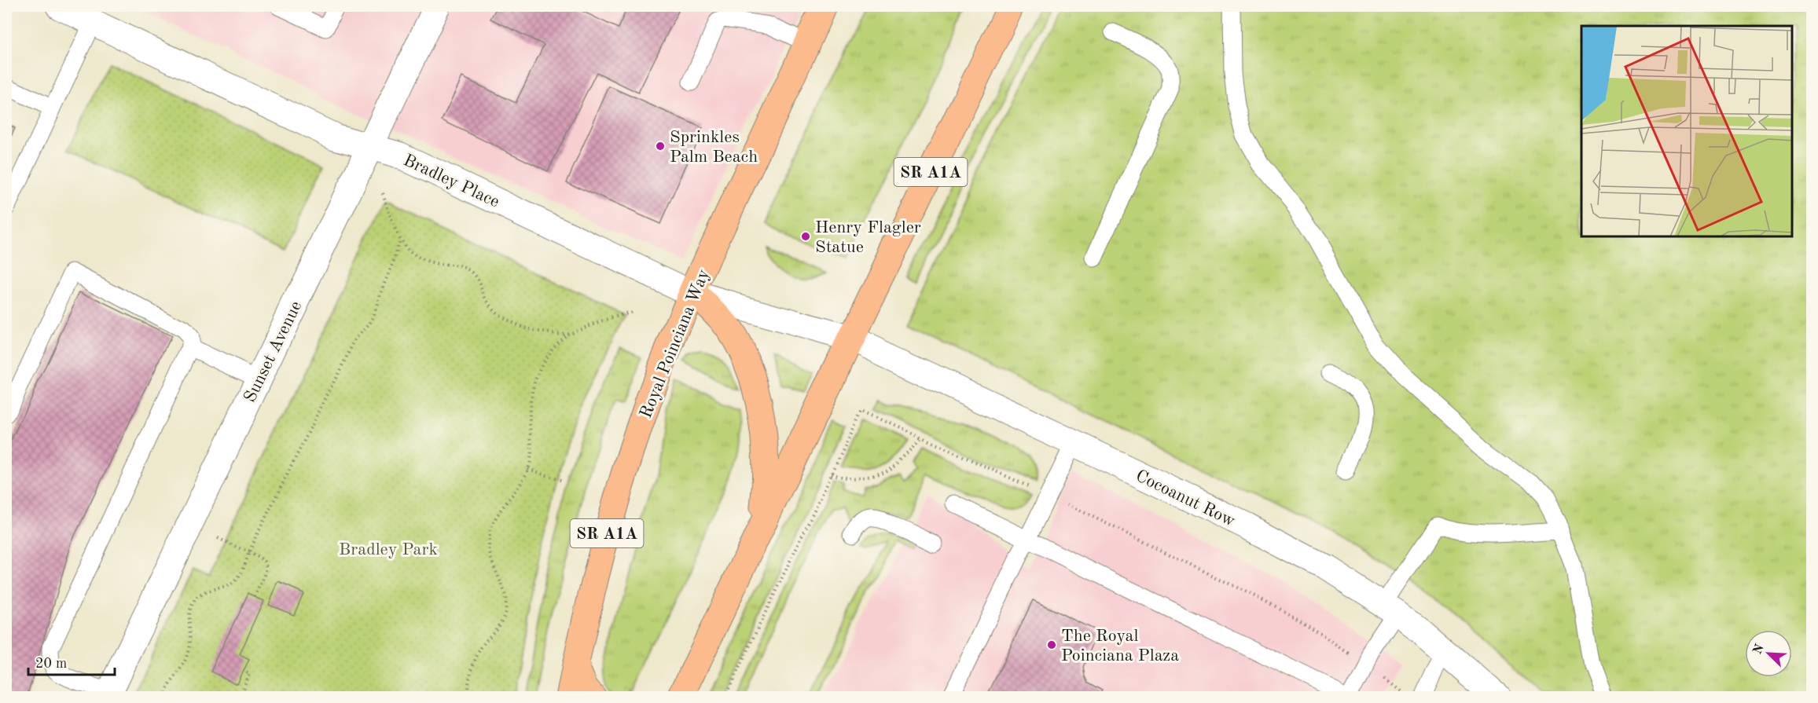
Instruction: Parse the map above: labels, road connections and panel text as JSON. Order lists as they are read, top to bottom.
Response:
{
  "streets": {
    "main road": ["SR A1A", "Royal Poinciana Way"],
    "street": ["Bradley Place", "Sunset Avenue", "Cocoanut Row"]
  },
  "crossings": [
    ["SR A1A", "Bradley Place"],
    ["SR A1A", "Cocoanut Row"],
    ["Bradley Place", "Royal Poinciana Way"],
    ["Bradley Place", "Sunset Avenue"],
    ["Bradley Place", "Cocoanut Row"]
  ],
  "parks": ["Bradley Park"],
  "places": ["Sprinkles Palm Beach", "Henry Flagler Statue", "The Royal Poinciana Plaza"],
  "scale_bar": "20 m",
  "north": "top left"
}
